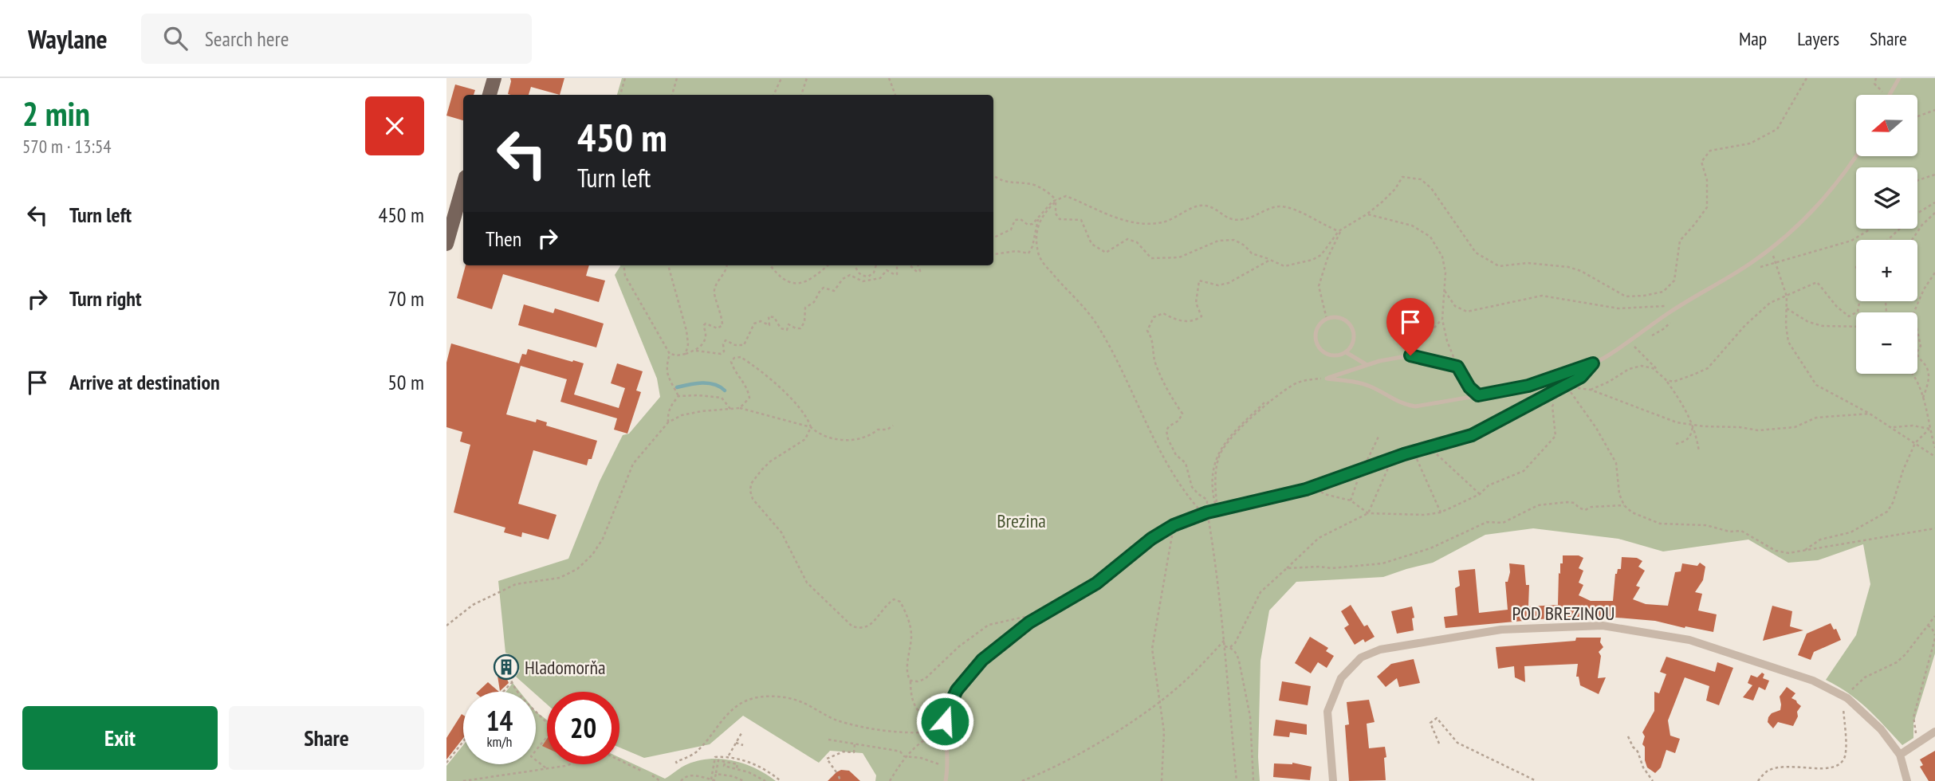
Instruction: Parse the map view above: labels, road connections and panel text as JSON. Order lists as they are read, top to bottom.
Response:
{
  "streets": {
    "street": ["POD BREZINOU"]
  },
  "parks": ["Brezina"],
  "places": {
    "building": ["Hladomorňa"]
  },
  "north": "left",
  "page": {
    "header": "Waylane",
    "search": "Search here",
    "nav": ["Map", "Layers", "Share"],
    "heading": ["2 min", "570 m · 13:54"],
    "map_buttons": ["+", "−"],
    "turn": ["450 m", "Turn left"],
    "list": [
      {
        "name": "Turn left",
        "value": "450 m"
      },
      {
        "name": "Turn right",
        "value": "70 m"
      },
      {
        "name": "Arrive at destination",
        "value": "50 m"
      }
    ],
    "then": "Then",
    "speed": "14 km/h",
    "limit": "20",
    "buttons": ["Exit", "Share"]
  }
}
